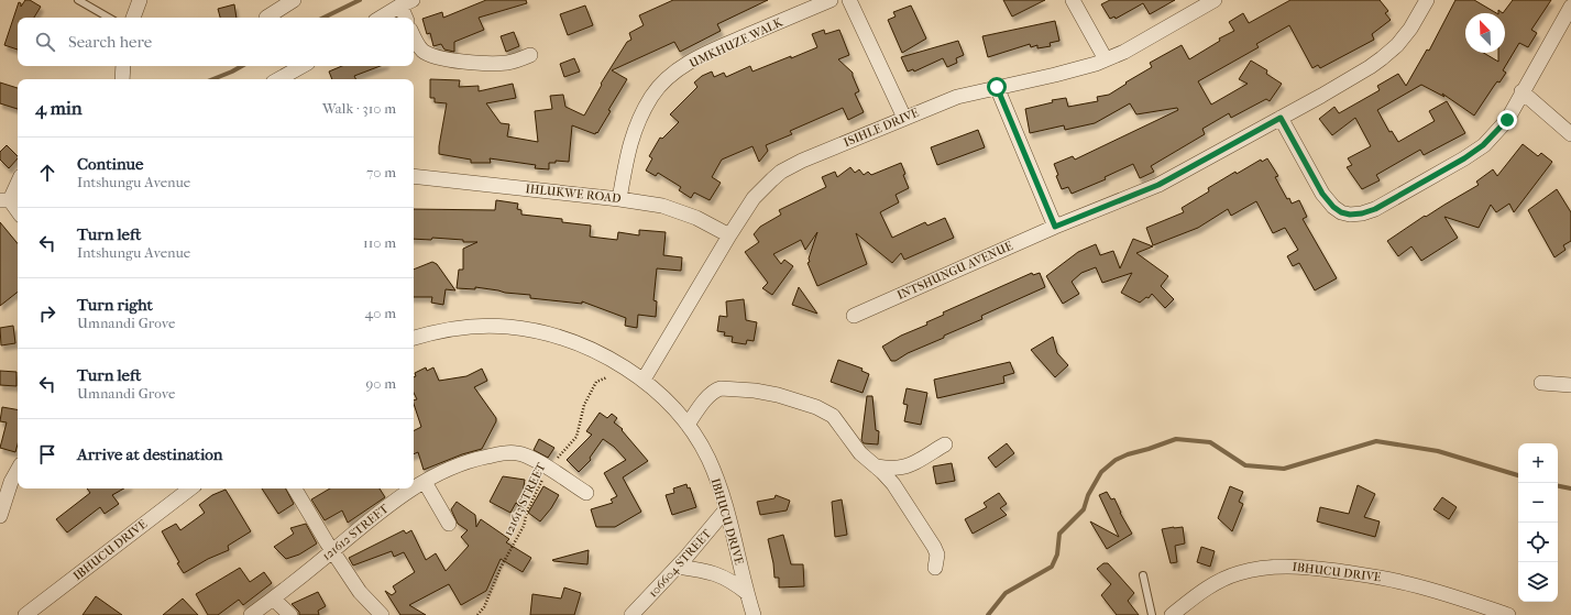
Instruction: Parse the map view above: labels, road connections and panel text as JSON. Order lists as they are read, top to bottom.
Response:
{
  "streets": {
    "street": [
      "UMKHUZE WALK",
      "ISIHLE DRIVE",
      "IHLUKWE ROAD",
      "INTSHUNGU AVENUE",
      "IBHUCU DRIVE",
      "121612 STREET",
      "106604 STREET"
    ],
    "path": ["121613 STREET"]
  },
  "crossings": [
    ["UMKHUZE WALK", "IHLUKWE ROAD"],
    ["ISIHLE DRIVE", "IHLUKWE ROAD"],
    ["ISIHLE DRIVE", "IBHUCU DRIVE"],
    ["121613 STREET", "121612 STREET"],
    ["IBHUCU DRIVE", "106604 STREET"]
  ],
  "north": "top left",
  "page": {
    "search": "Search here",
    "heading": ["4 min", "Walk · 310 m"],
    "list": [
      ["Continue", "Intshungu Avenue", "70 m"],
      ["Turn left", "Intshungu Avenue", "110 m"],
      ["Turn right", "Umnandi Grove", "40 m"],
      ["Turn left", "Umnandi Grove", "90 m"],
      "Arrive at destination"
    ],
    "map_buttons": ["+", "−"]
  }
}
